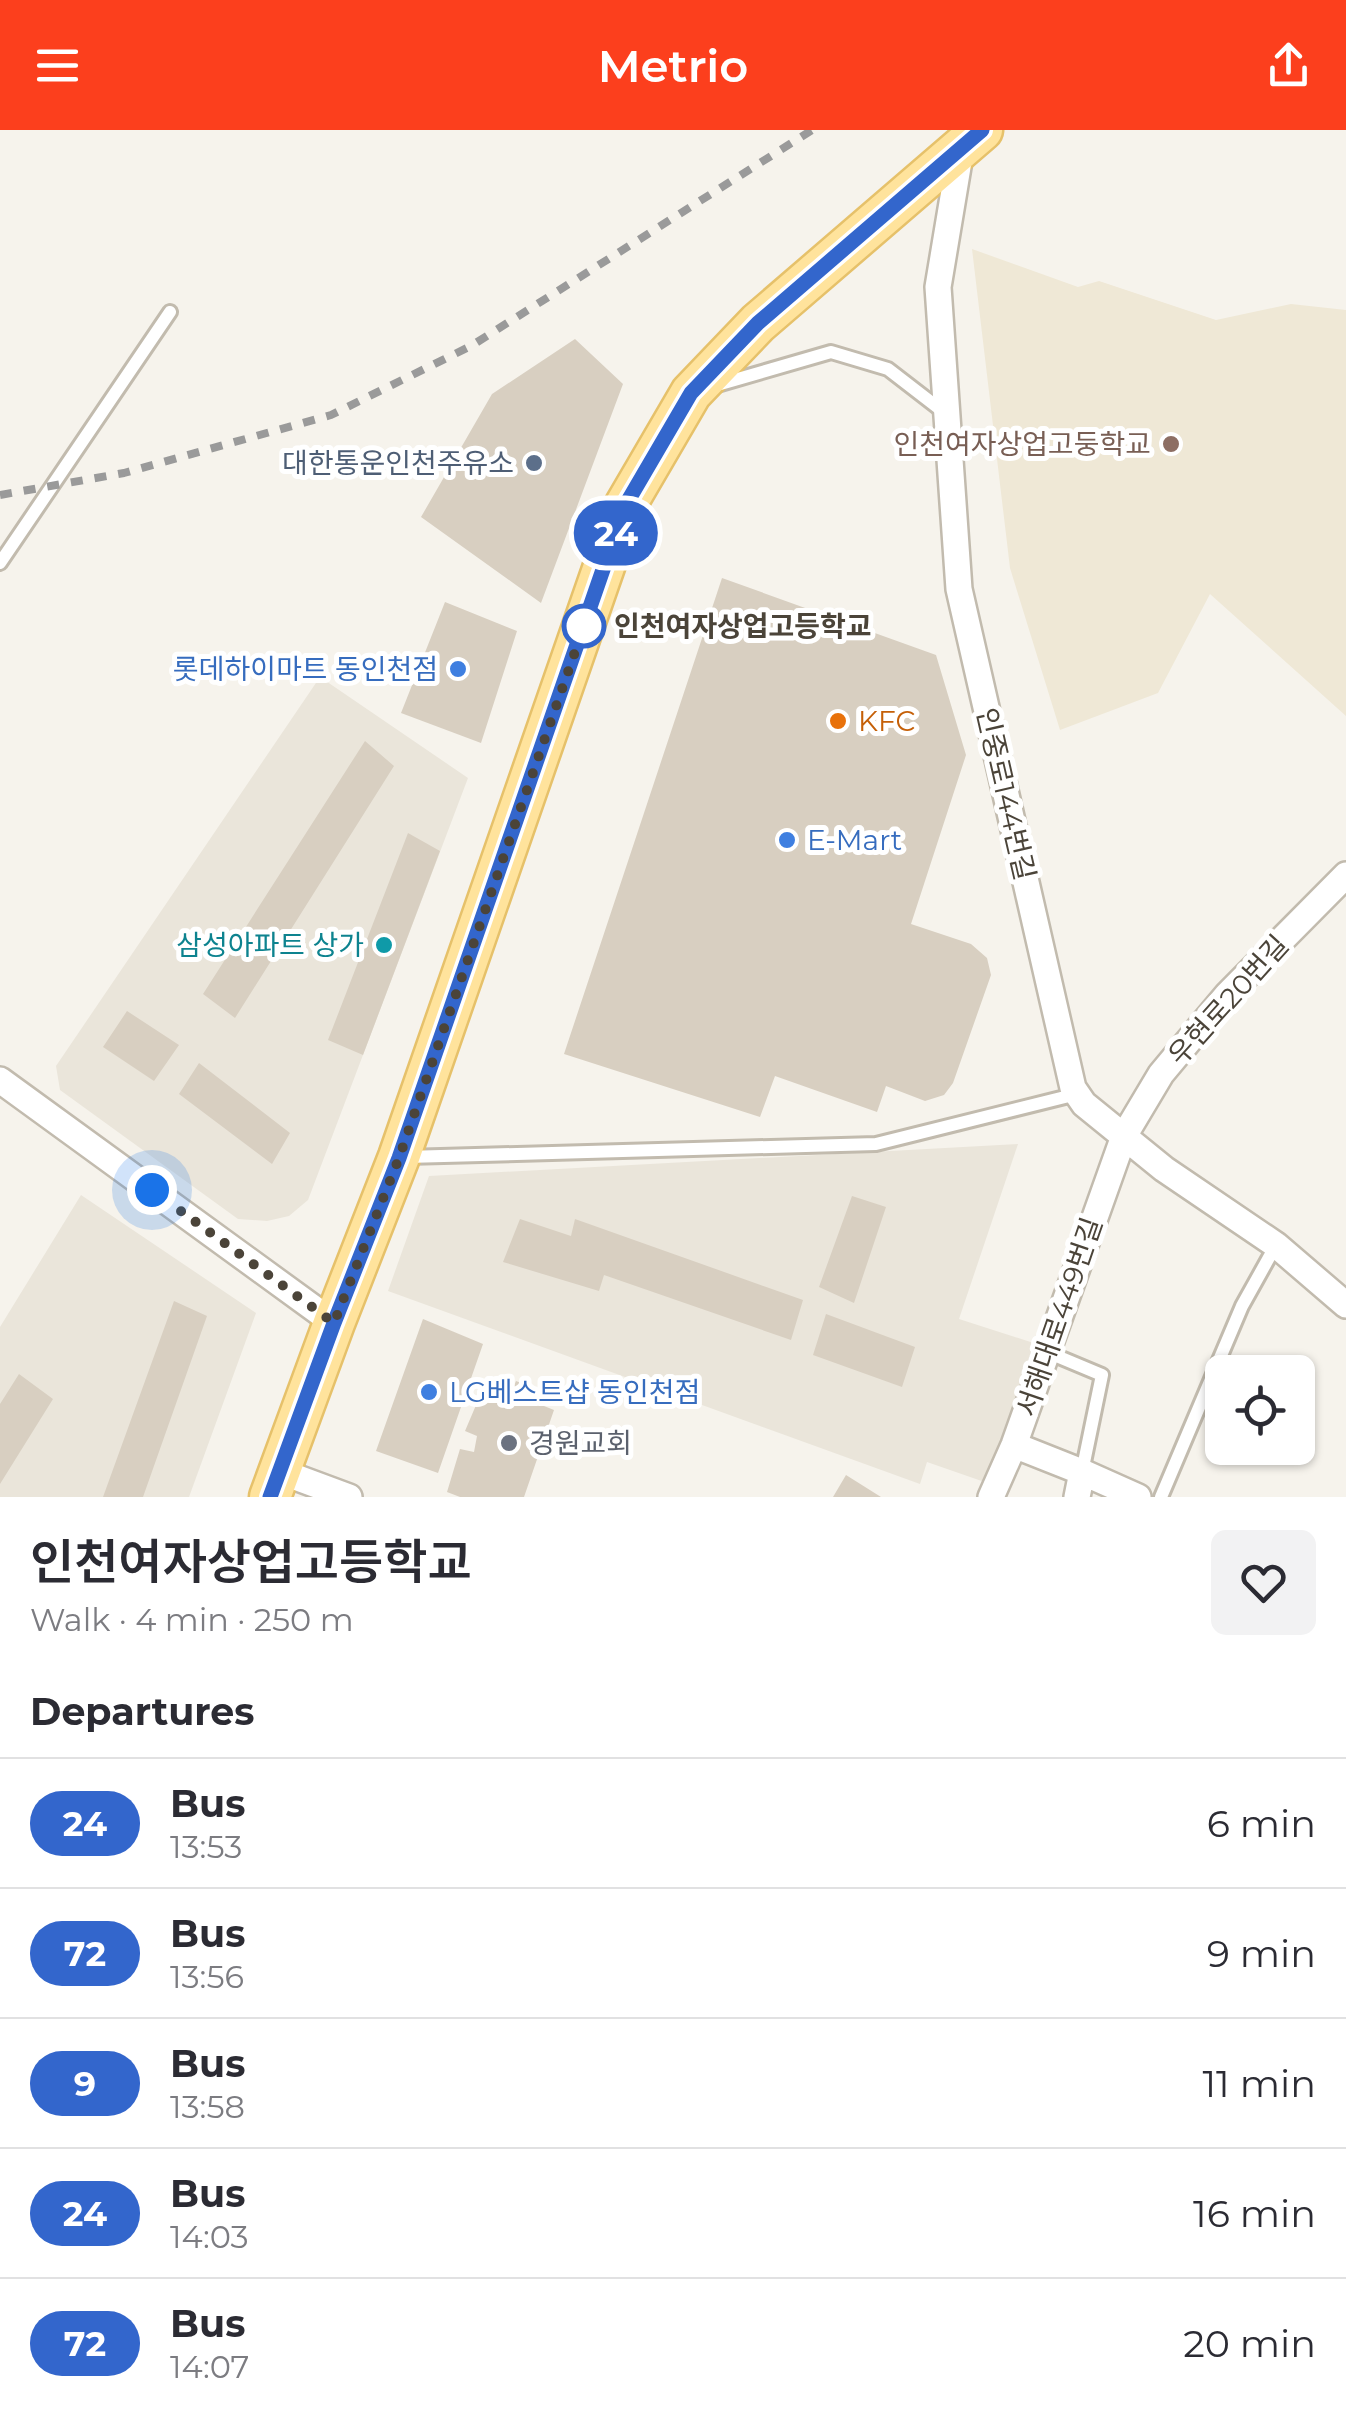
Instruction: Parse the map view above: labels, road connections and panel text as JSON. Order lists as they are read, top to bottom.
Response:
{
  "streets": {
    "street": ["인중로144번길", "우현로20번길", "서해대로449번길"]
  },
  "crossings": [
    ["우현로20번길", "서해대로449번길"]
  ],
  "places": [
    "인천여자상업고둥학교",
    "대한통운인천주유소",
    "인천여자상업고등학교",
    "롯데하이마트 동인천점",
    "KFC",
    "E-Mart",
    "삼성아파트 상가",
    "LG베스트샵 동인천점",
    "경원교회"
  ],
  "lines": ["bus line 24"],
  "page": {
    "header": "Metrio",
    "on_map": "24",
    "heading": [
      ["인천여자상업고등학교", "Walk · 4 min · 250 m"],
      "Departures"
    ],
    "list": [
      {
        "mark": "24",
        "name": "Bus",
        "note": "13:53",
        "value": "6 min"
      },
      {
        "mark": "72",
        "name": "Bus",
        "note": "13:56",
        "value": "9 min"
      },
      {
        "mark": "9",
        "name": "Bus",
        "note": "13:58",
        "value": "11 min"
      },
      {
        "mark": "24",
        "name": "Bus",
        "note": "14:03",
        "value": "16 min"
      },
      {
        "mark": "72",
        "name": "Bus",
        "note": "14:07",
        "value": "20 min"
      }
    ]
  }
}
